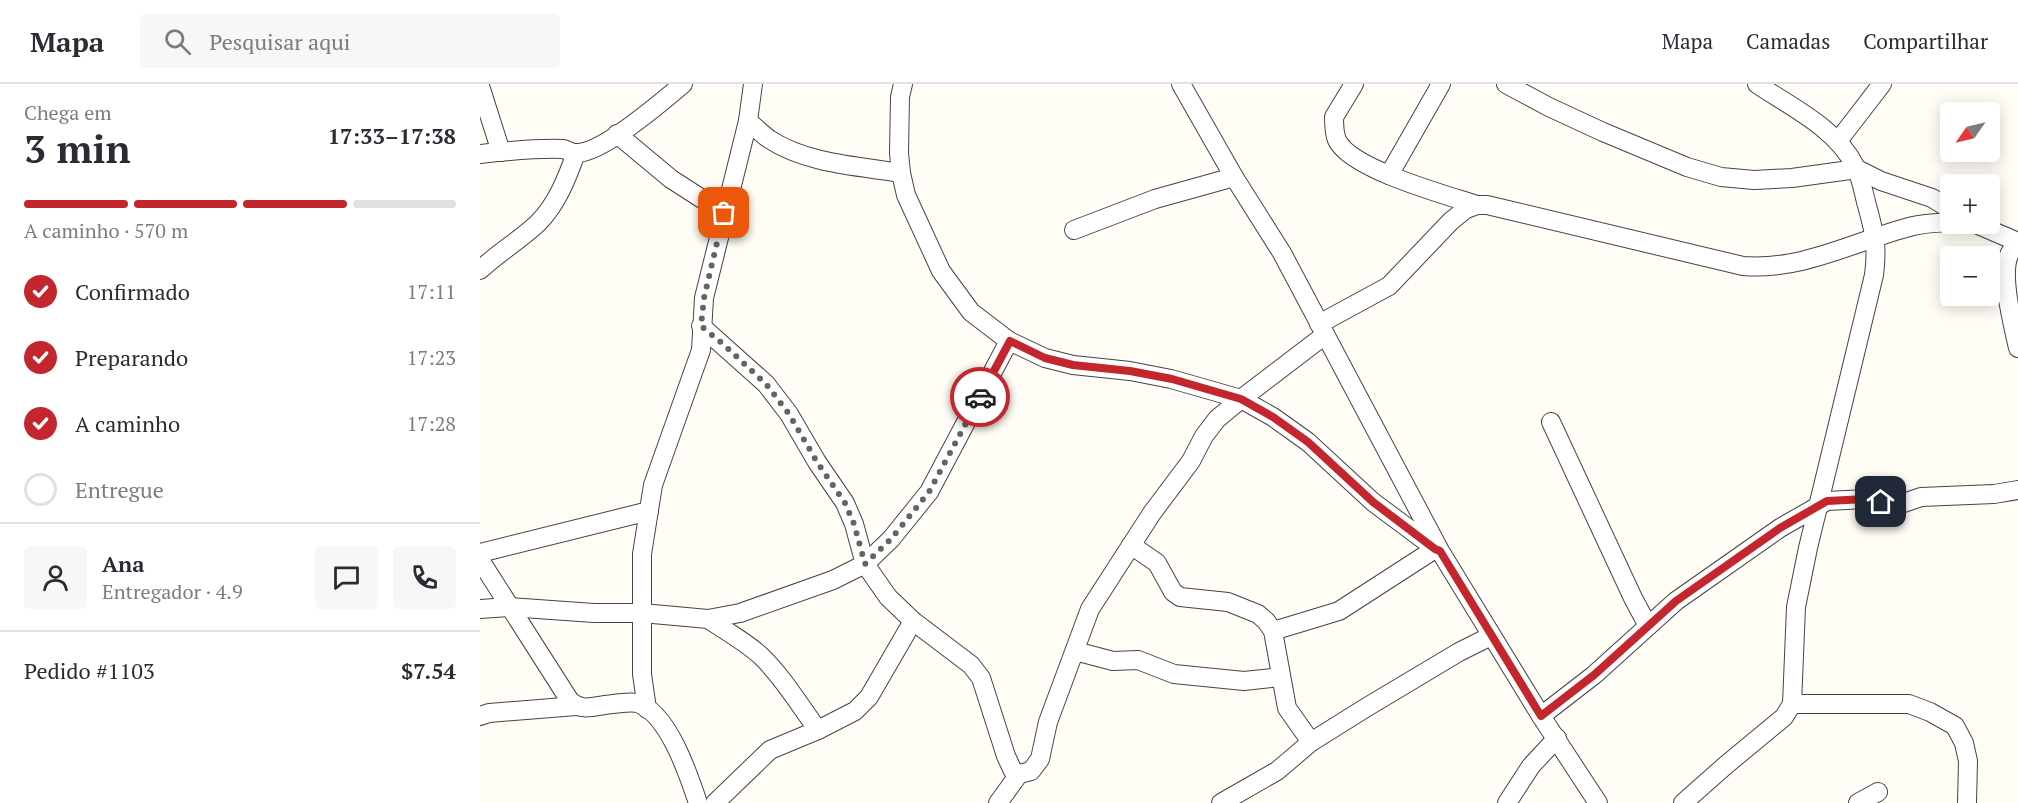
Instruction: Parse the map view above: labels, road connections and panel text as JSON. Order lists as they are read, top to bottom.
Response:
{
  "north": "bottom left",
  "page": {
    "header": "Mapa",
    "search": "Pesquisar aqui",
    "nav": ["Mapa", "Camadas", "Compartilhar"],
    "heading": ["3 min", "Chega em", "17:33–17:38"],
    "panel": [
      "Ana",
      "Entregador · 4.9",
      "Pedido #1103",
      "$7.54"
    ],
    "map_buttons": ["+", "−"],
    "bar": "A caminho · 570 m",
    "list": [
      ["Confirmado", "17:11"],
      ["Preparando", "17:23"],
      ["A caminho", "17:28"],
      "Entregue"
    ]
  }
}
